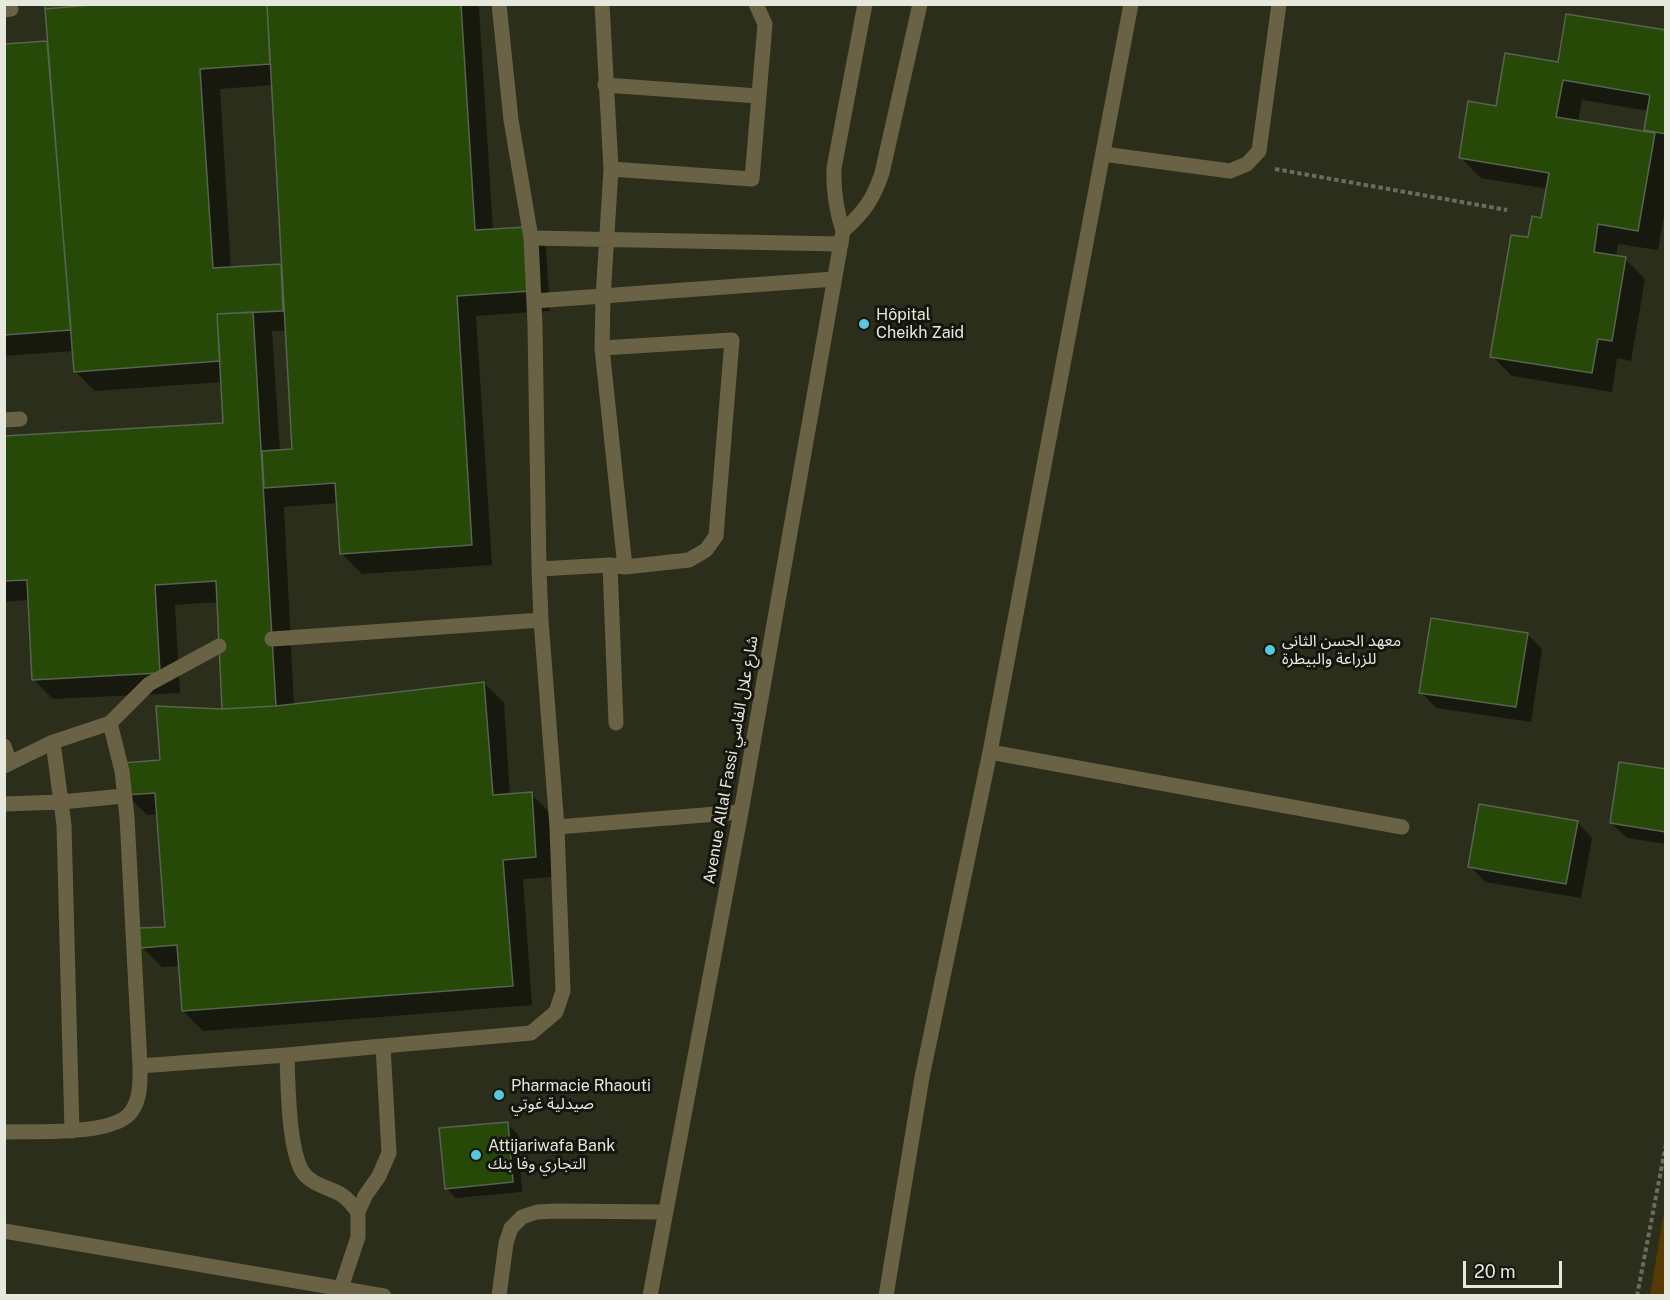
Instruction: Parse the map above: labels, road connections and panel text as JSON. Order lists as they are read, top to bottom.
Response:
{
  "streets": {
    "street": ["Avenue Allal Fassi شارع علال الفاسي"]
  },
  "places": [
    "Hôpital Cheikh Zaid",
    "معهد الحسن الثاني للزراعة والبيطرة",
    "Pharmacie Rhaouti صيدلية غوتي",
    "Attijariwafa Bank التجاري وفا بنك"
  ],
  "scale_bar": "20 m"
}
